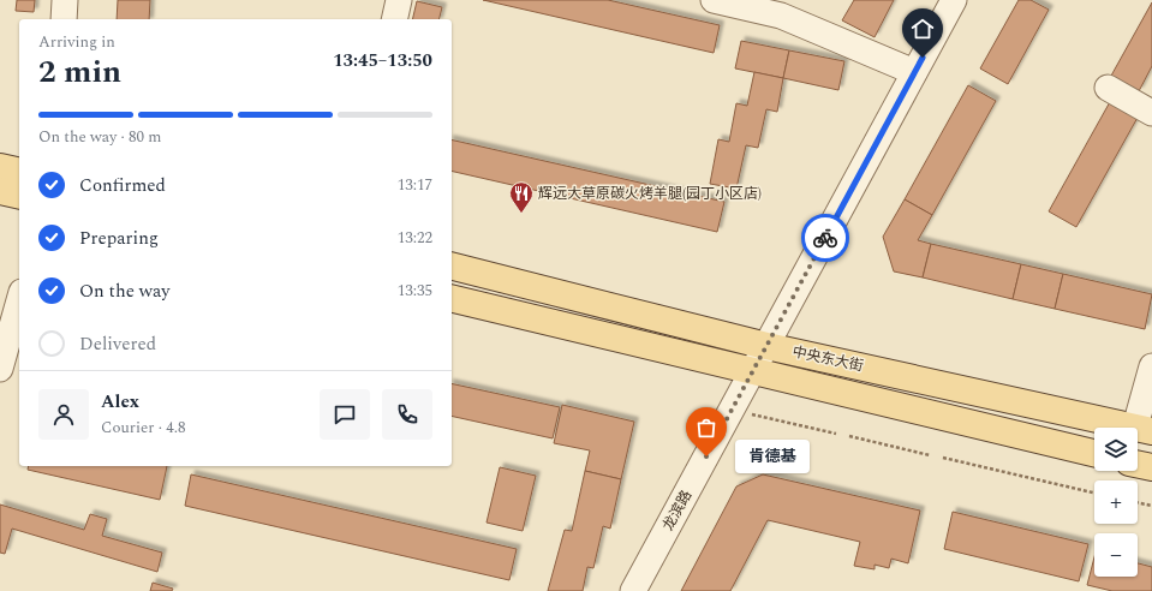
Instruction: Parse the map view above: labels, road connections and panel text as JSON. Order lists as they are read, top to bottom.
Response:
{
  "streets": {
    "main road": ["中央东大街"],
    "street": ["龙滨路"]
  },
  "crossings": [
    ["中央东大街", "龙滨路"]
  ],
  "places": {
    "restaurant": ["辉远大草原碳火烤羊腿(园丁小区店)"],
    "other": ["肯德基"]
  },
  "page": {
    "heading": ["2 min", "Arriving in", "13:45–13:50"],
    "panel": ["Alex", "Courier · 4.8"],
    "bar": "On the way · 80 m",
    "list": [
      ["Confirmed", "13:17"],
      ["Preparing", "13:22"],
      ["On the way", "13:35"],
      "Delivered"
    ],
    "map_buttons": ["+", "−"],
    "bubble": "肯德基"
  }
}
